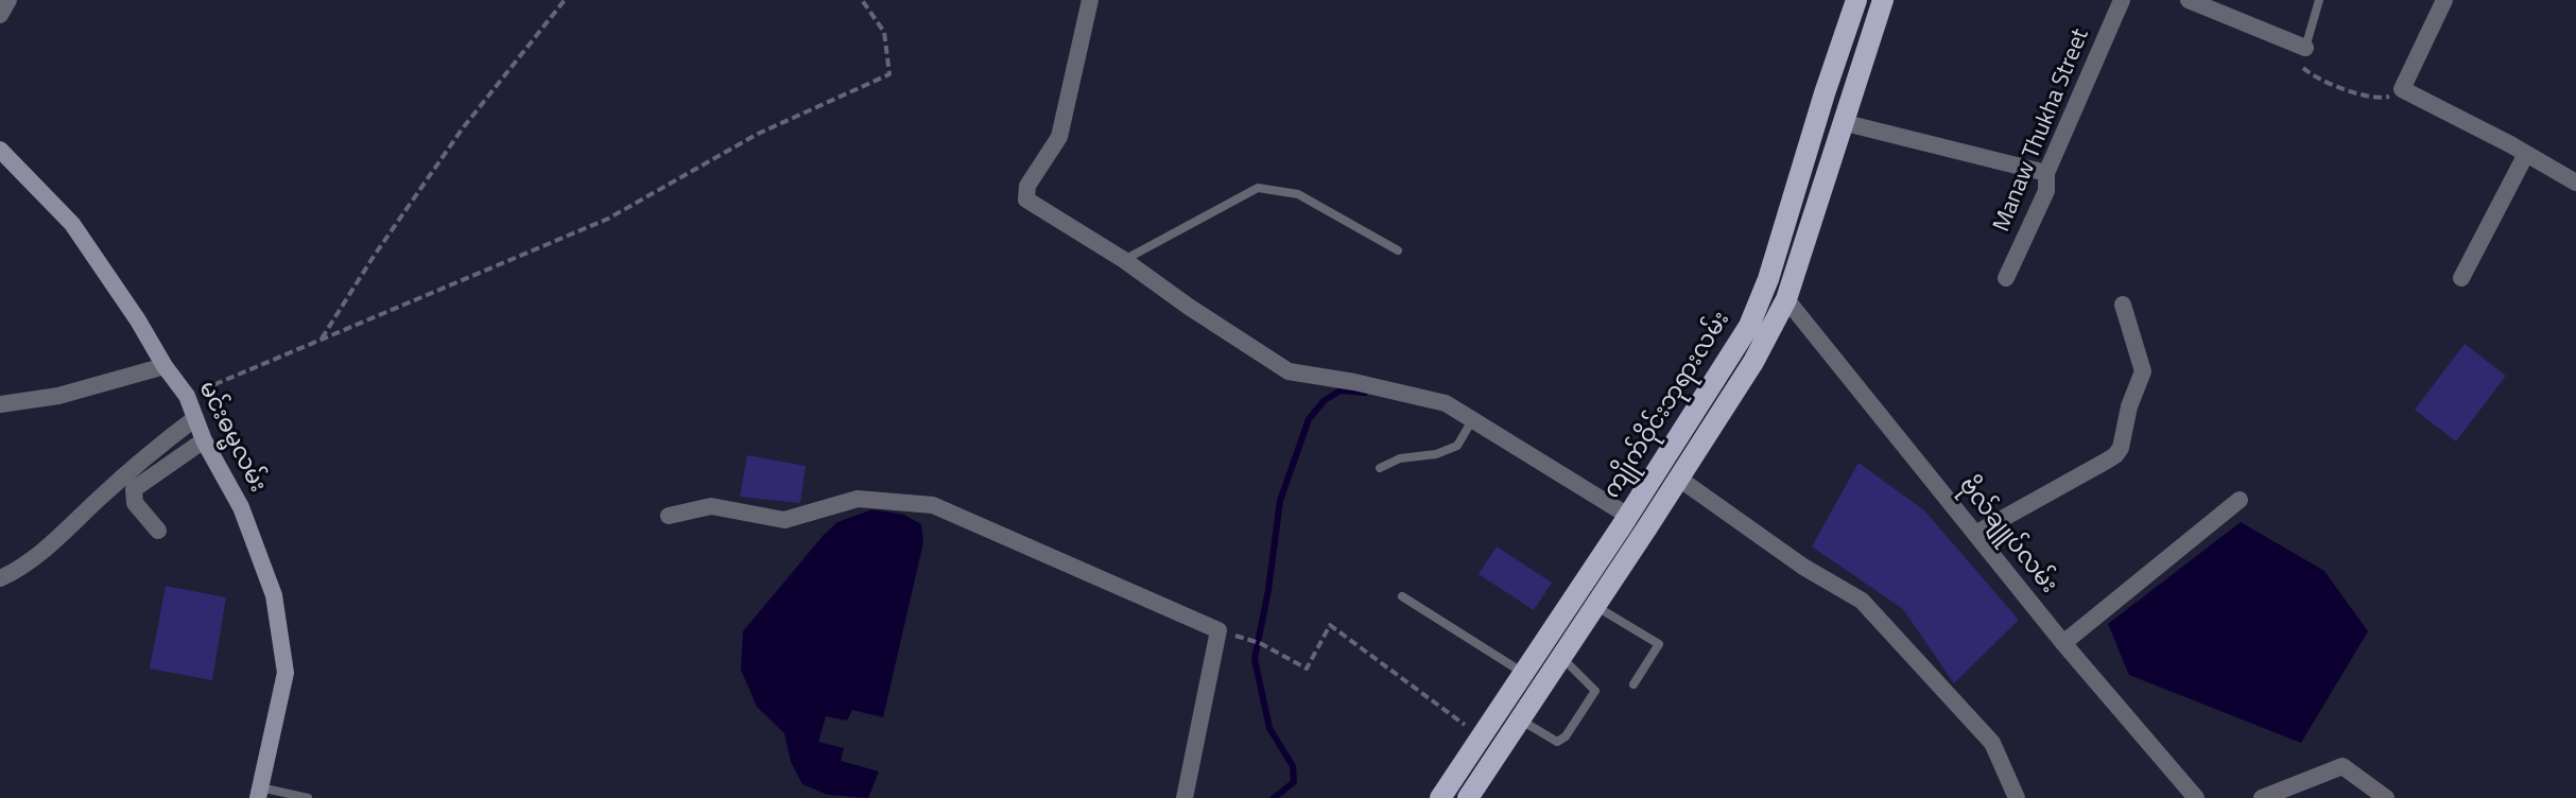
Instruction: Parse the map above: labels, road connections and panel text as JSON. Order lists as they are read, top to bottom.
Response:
{
  "streets": {
    "main road": ["ကျိုက်ဝိုင်းဘုရားလမ်း", "မင်းဓမ္မလမ်း"],
    "street": ["Manaw Thukha Street", "ဗိုလ်ချူပ်လမ်း"]
  },
  "crossings": [
    ["ကျိုက်ဝိုင်းဘုရားလမ်း", "ဗိုလ်ချူပ်လမ်း"]
  ]
}
